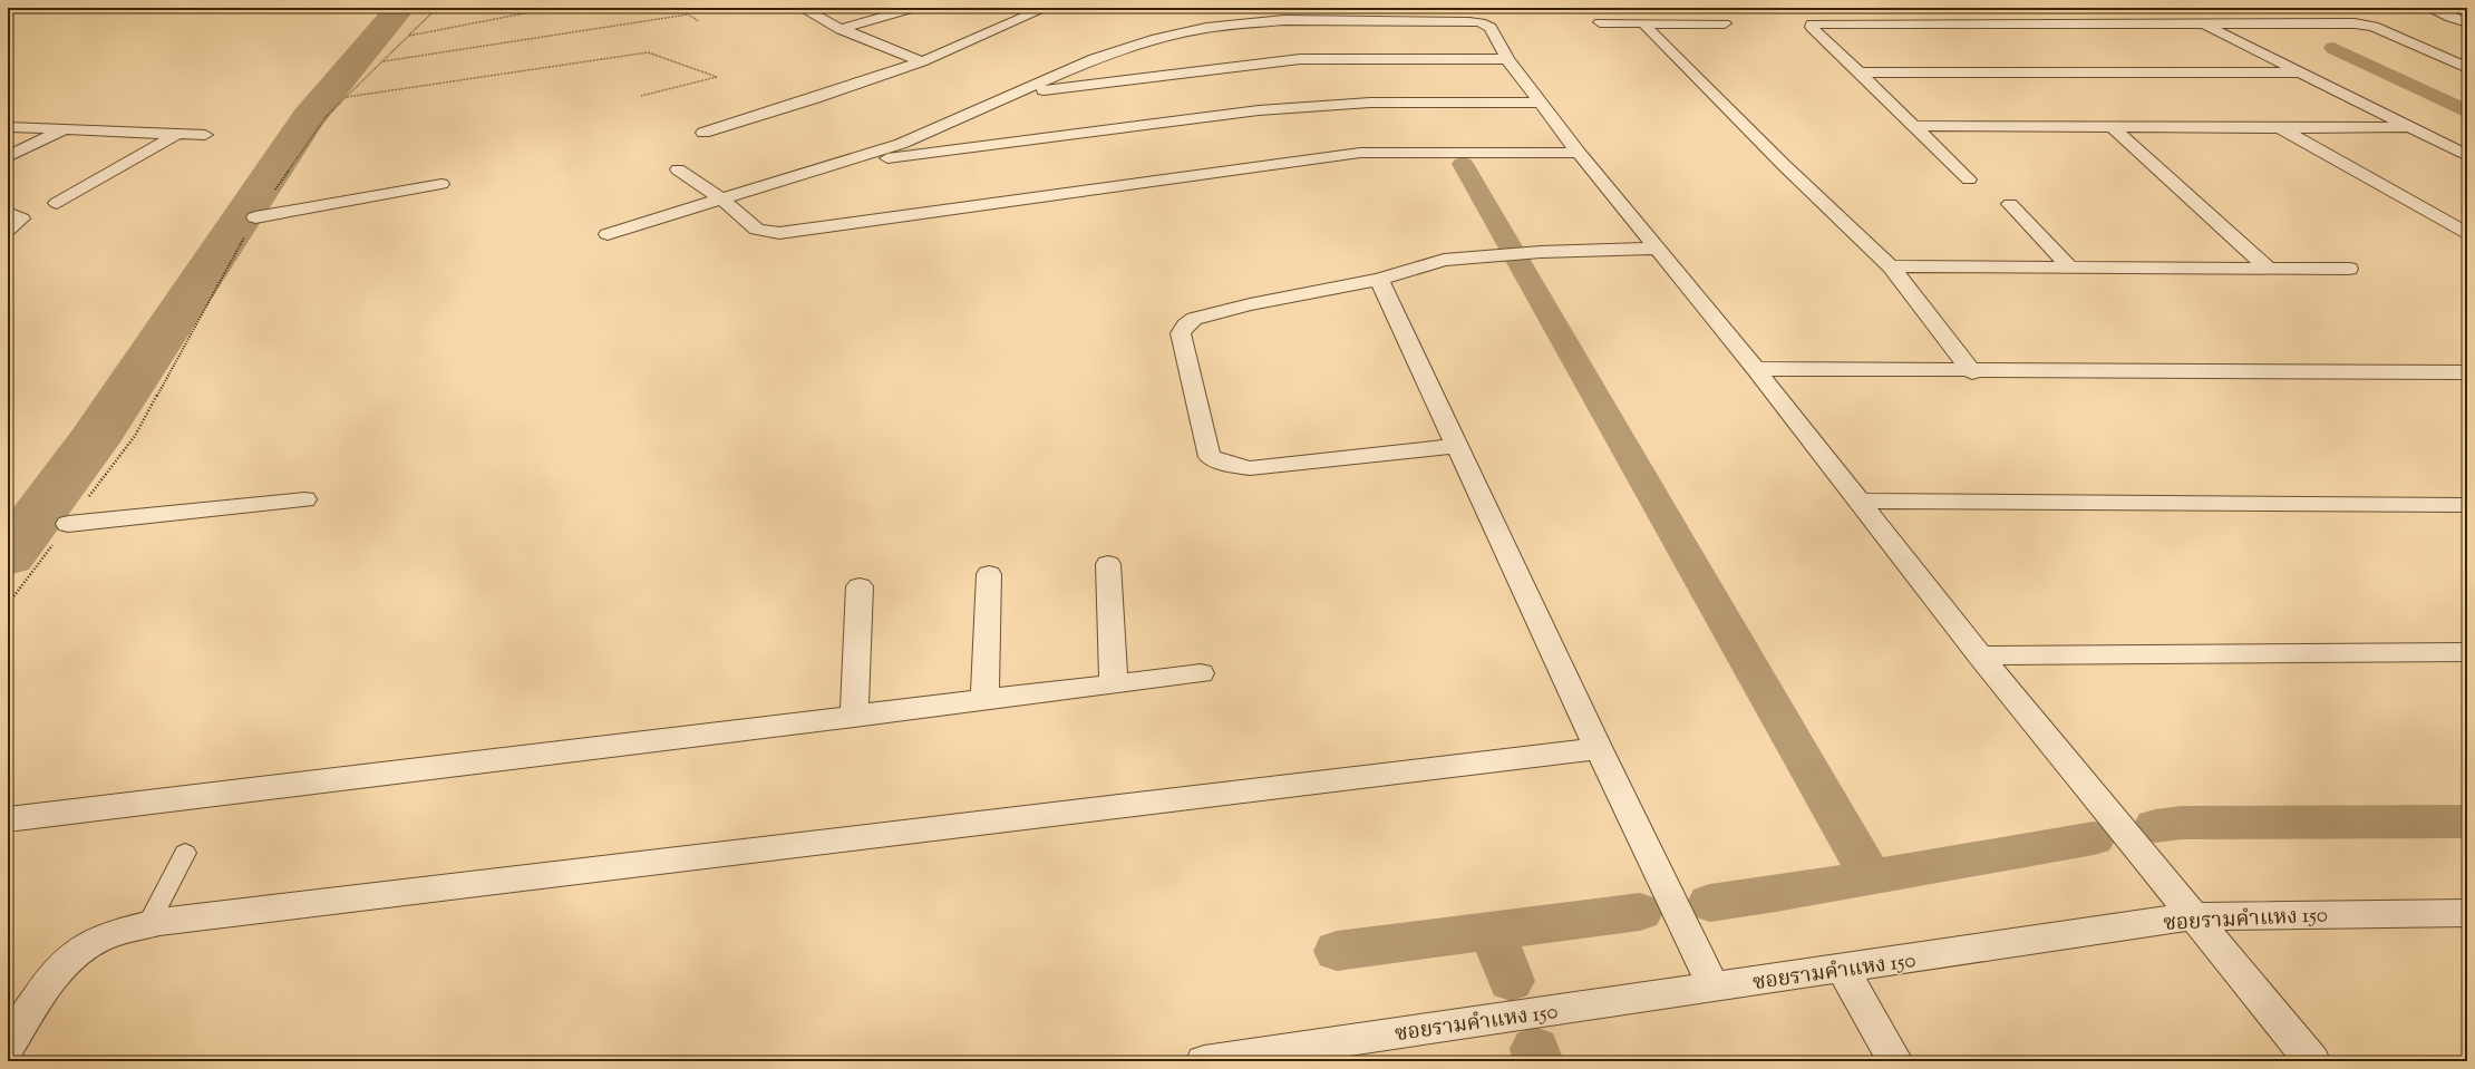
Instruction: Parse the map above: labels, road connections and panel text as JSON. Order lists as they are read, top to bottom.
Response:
{
  "streets": {
    "street": ["ซอยรามคำแหง 150"]
  }
}
